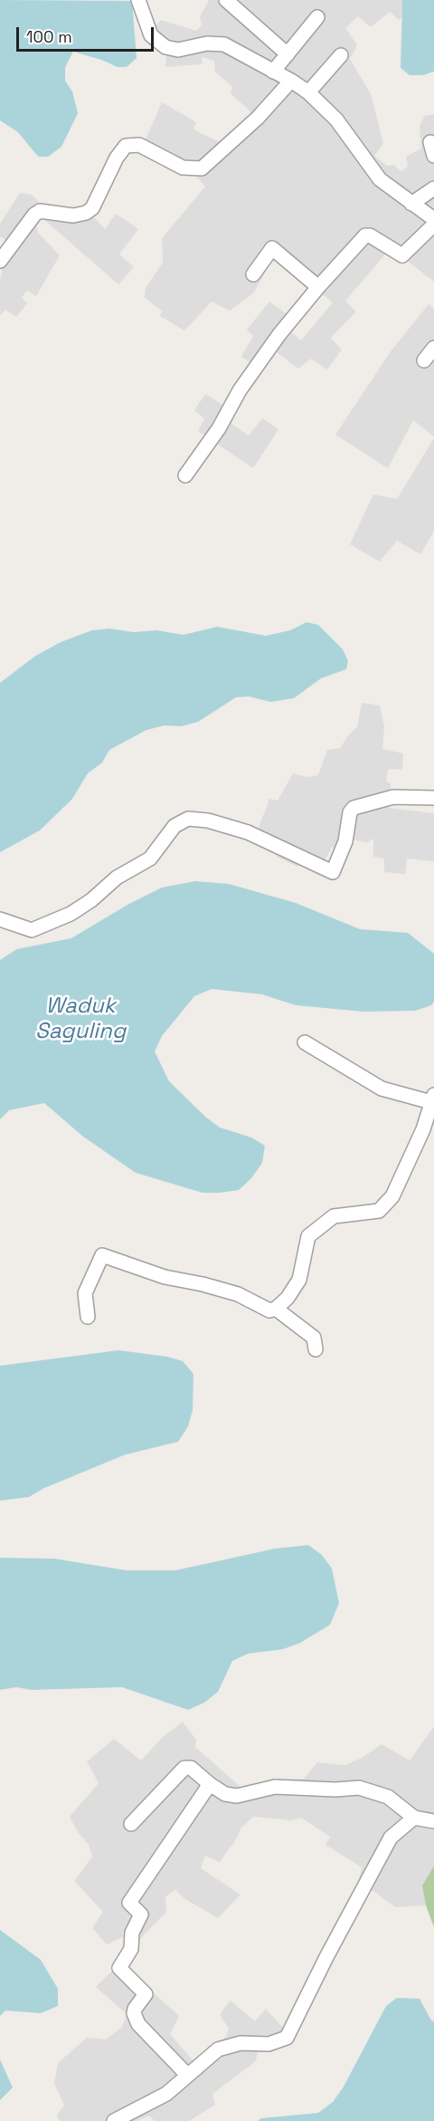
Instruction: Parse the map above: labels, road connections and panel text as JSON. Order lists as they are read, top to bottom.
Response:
{
  "water": ["Waduk Saguling"],
  "scale_bar": "100 m"
}
